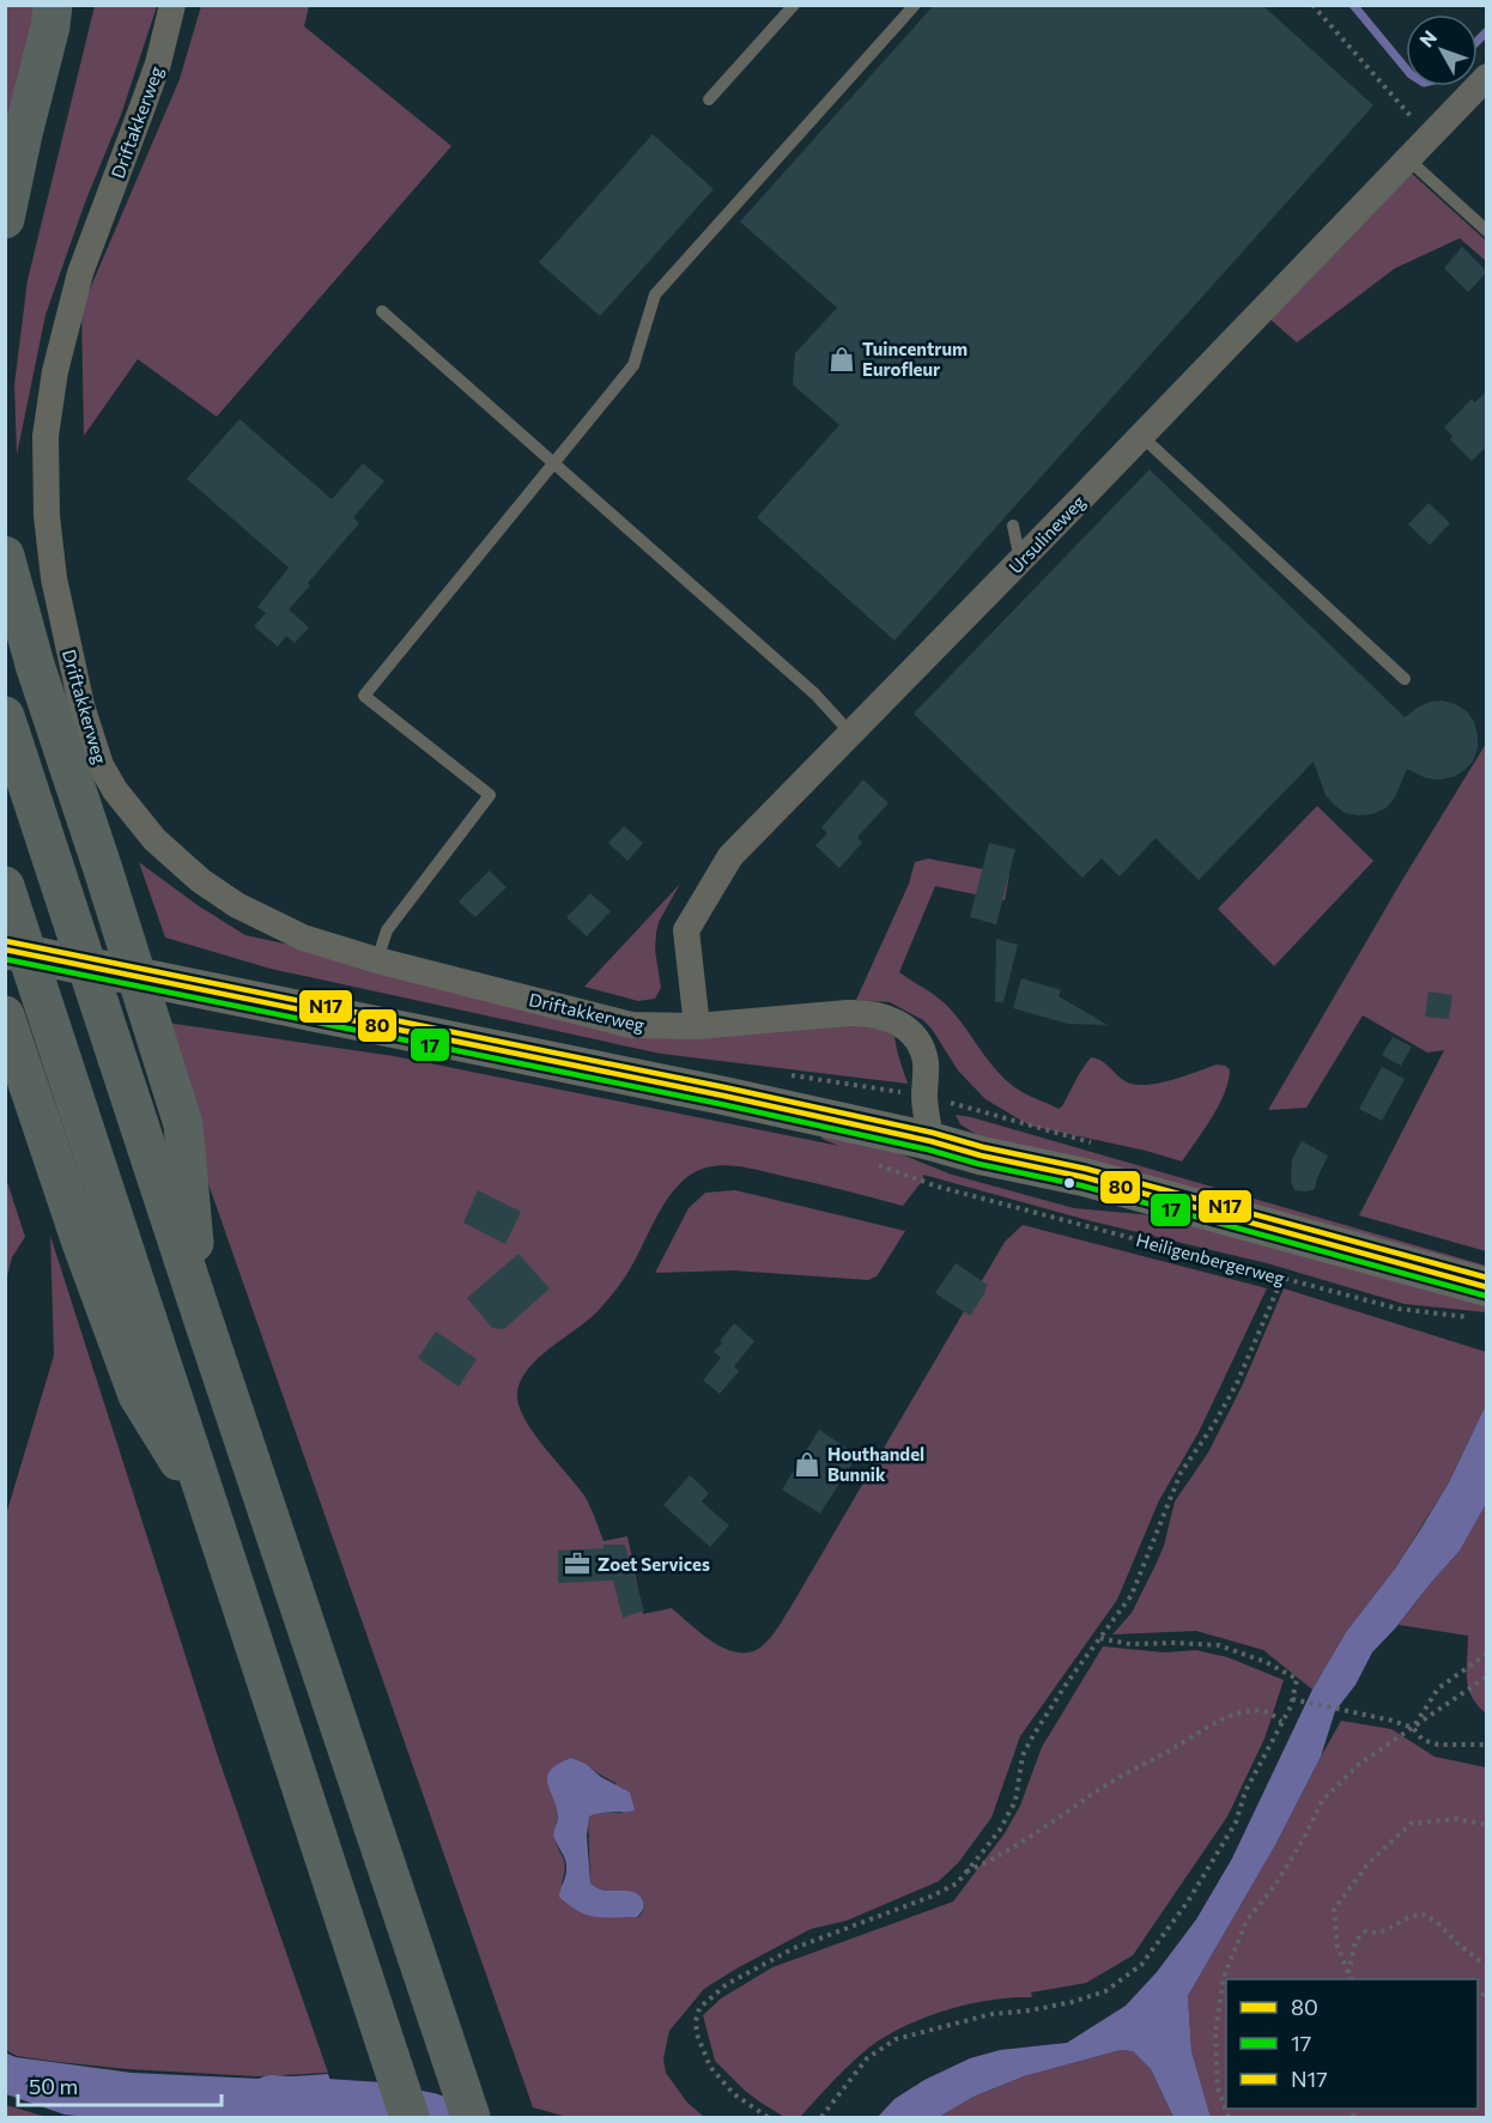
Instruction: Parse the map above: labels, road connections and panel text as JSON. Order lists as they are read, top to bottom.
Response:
{
  "streets": {
    "street": ["Driftakkerweg", "Ursulineweg"],
    "path": ["Heiligenbergerweg"]
  },
  "crossings": [
    ["Driftakkerweg", "Ursulineweg"]
  ],
  "places": {
    "shop": ["Tuincentrum Eurofleur", "Houthandel Bunnik"],
    "office": ["Zoet Services"]
  },
  "lines": ["transit line N17", "transit line 80", "transit line 17"],
  "legend": ["80", "17", "N17"],
  "scale_bar": "50 m",
  "north": "top left"
}
